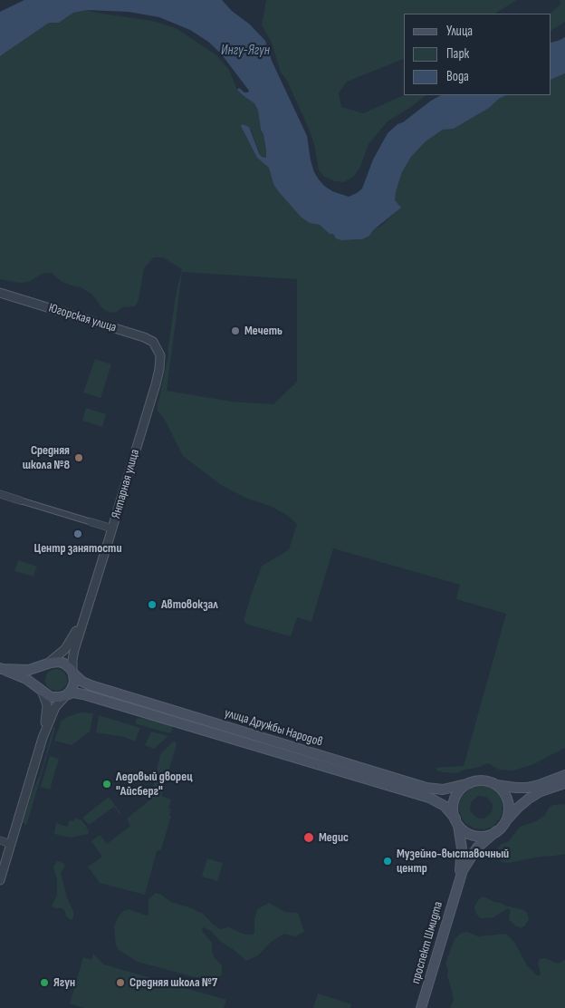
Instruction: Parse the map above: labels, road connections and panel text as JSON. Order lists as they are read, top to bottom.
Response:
{
  "streets": {
    "main road": ["улица Дружбы Народов", "проспект Шмидта"],
    "street": ["Югорская улица", "Янтарная улица"]
  },
  "crossings": [
    ["Югорская улица", "Янтарная улица"],
    ["улица Дружбы Народов", "проспект Шмидта"]
  ],
  "water": ["Ингу-Ягун"],
  "places": [
    "Мечеть",
    "Средняя школа №8",
    "Центр занятости",
    "Автовокзал",
    "Ледовый дворец \"Айсберг\"",
    "Медис",
    "Музейно-выставочный центр",
    "Ягун",
    "Средняя школа №7"
  ],
  "legend": ["Улица", "Парк", "Вода"]
}
